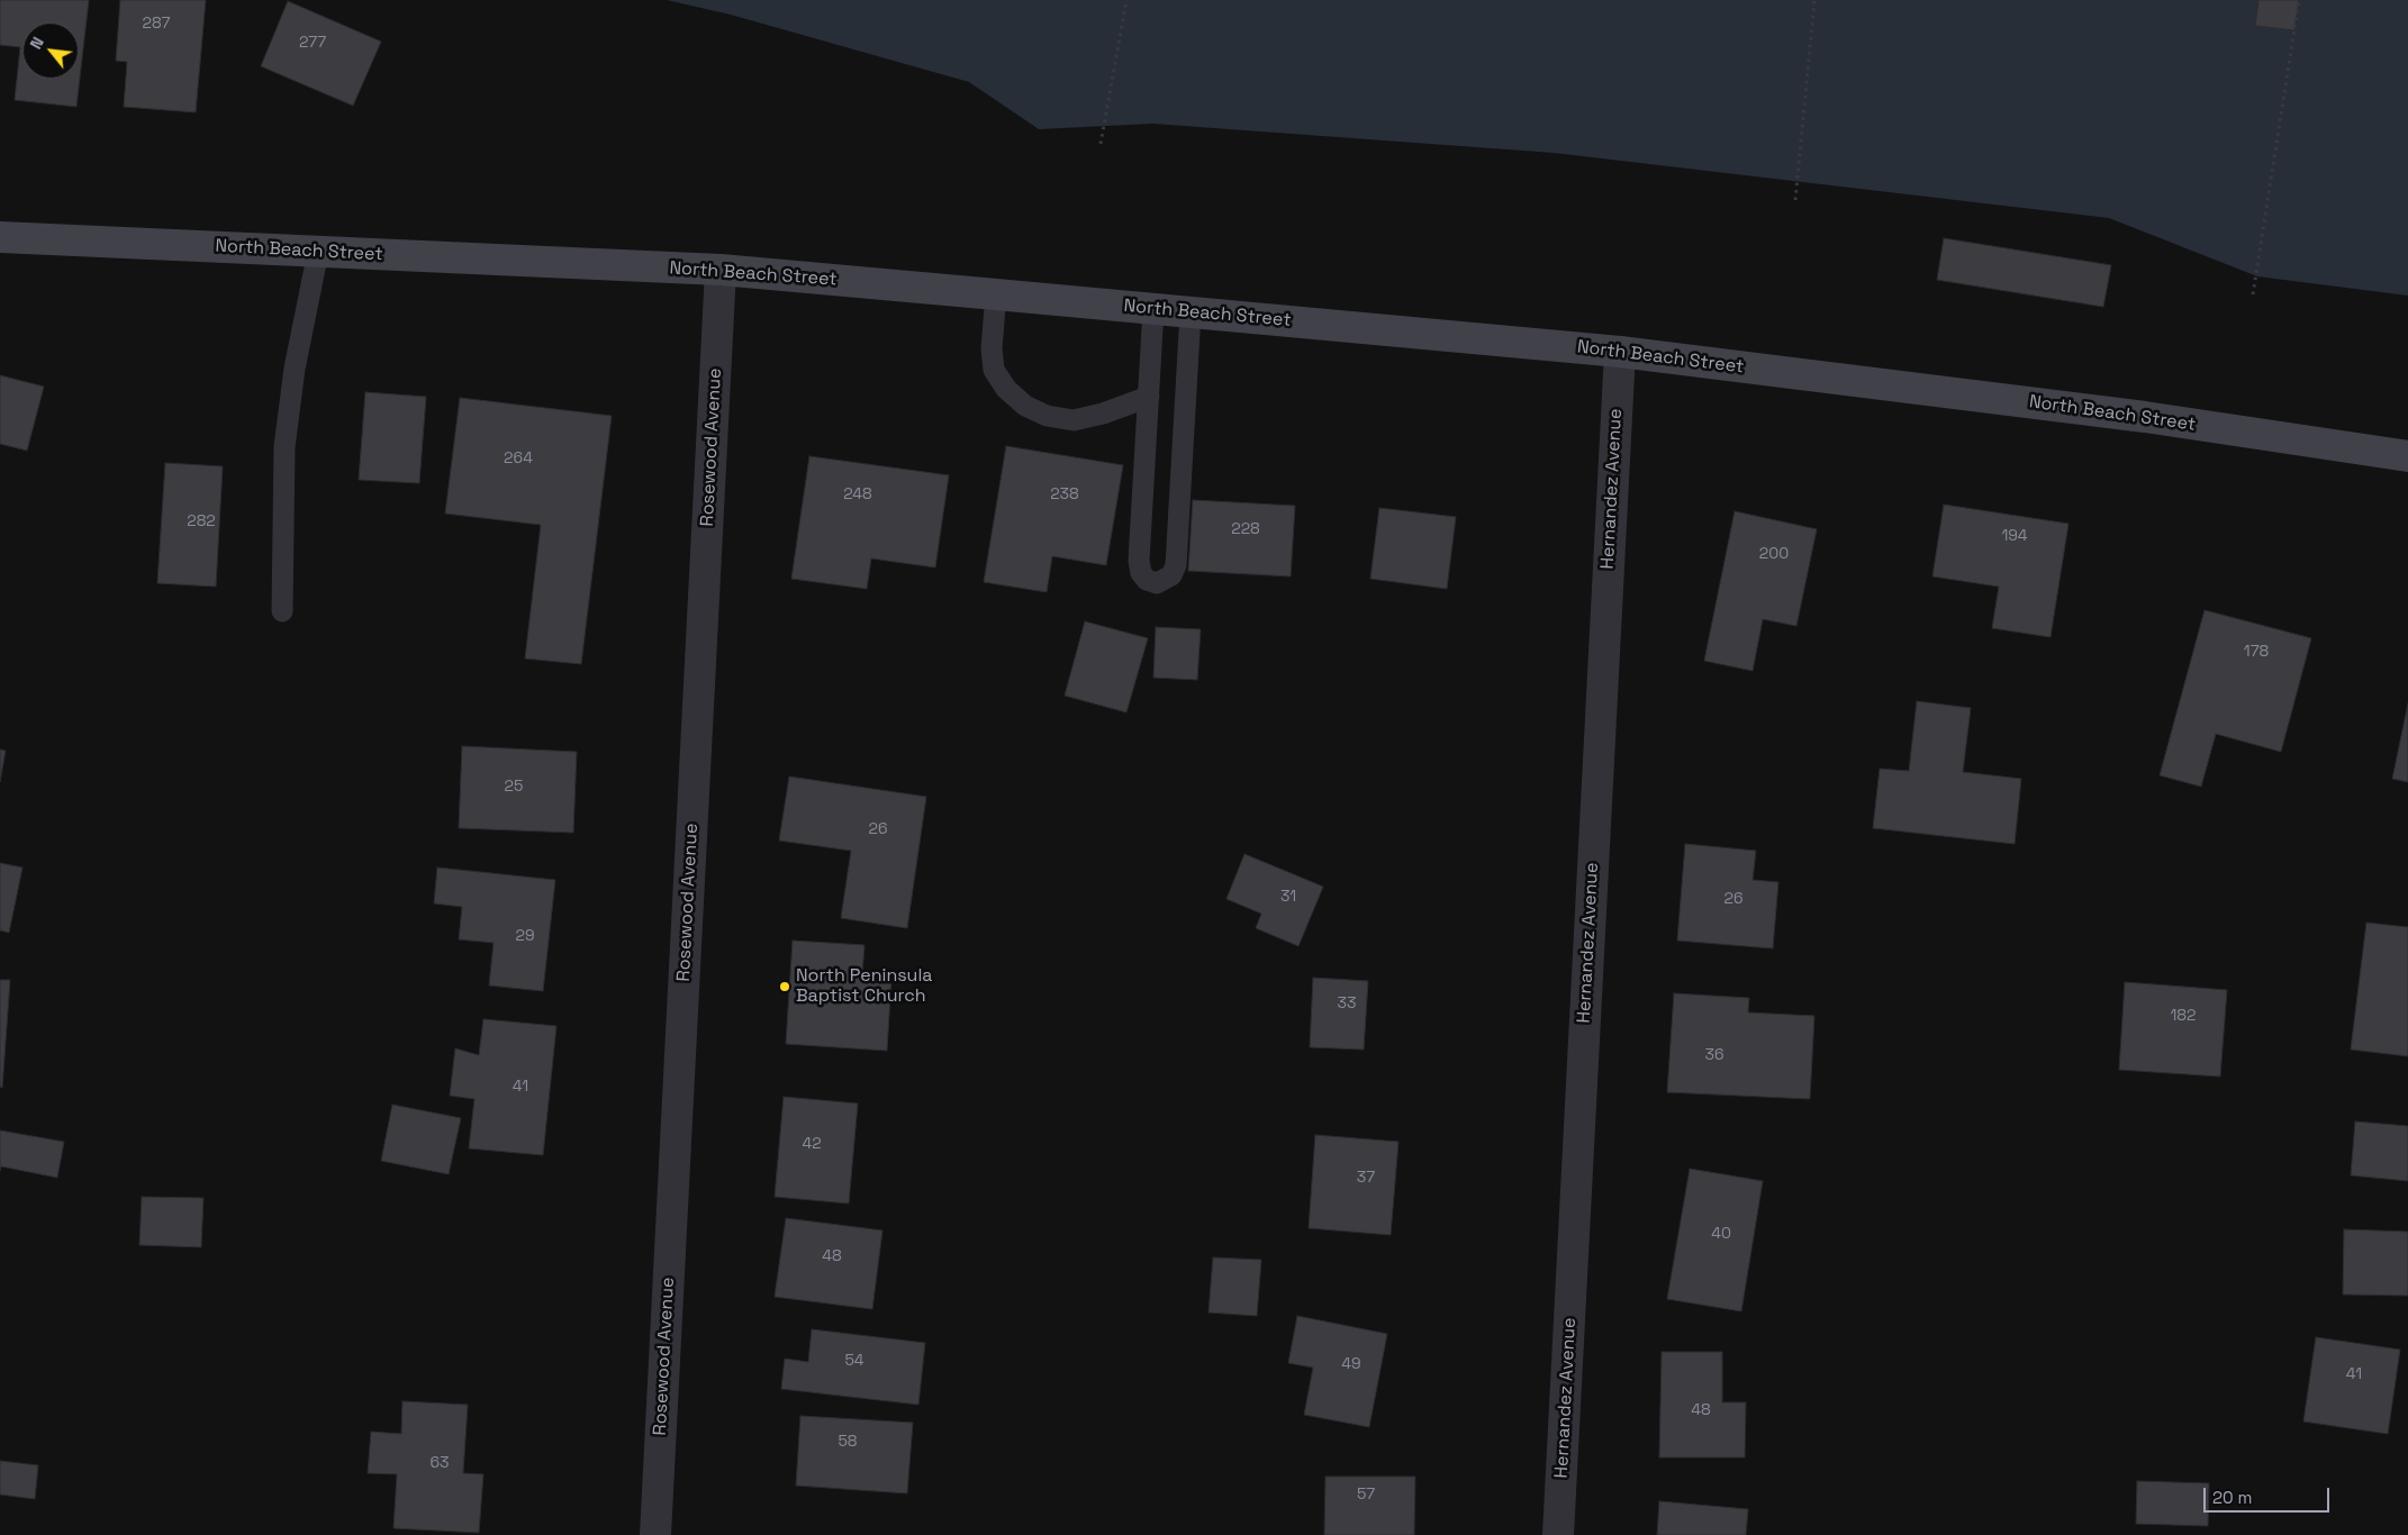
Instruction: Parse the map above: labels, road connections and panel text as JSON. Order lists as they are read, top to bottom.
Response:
{
  "streets": {
    "street": ["North Beach Street", "Rosewood Avenue", "Hernandez Avenue"]
  },
  "crossings": [
    ["North Beach Street", "Rosewood Avenue"],
    ["North Beach Street", "Hernandez Avenue"]
  ],
  "places": ["North Peninsula Baptist Church"],
  "house_numbers": [
    "287",
    "277",
    "264",
    "248",
    "238",
    "282",
    "228",
    "194",
    "200",
    "178",
    "25",
    "26",
    "31",
    "26",
    "29",
    "33",
    "182",
    "36",
    "41",
    "42",
    "37",
    "40",
    "48",
    "54",
    "49",
    "41",
    "48",
    "58",
    "63",
    "57"
  ],
  "scale_bar": "20 m",
  "north": "top left"
}
